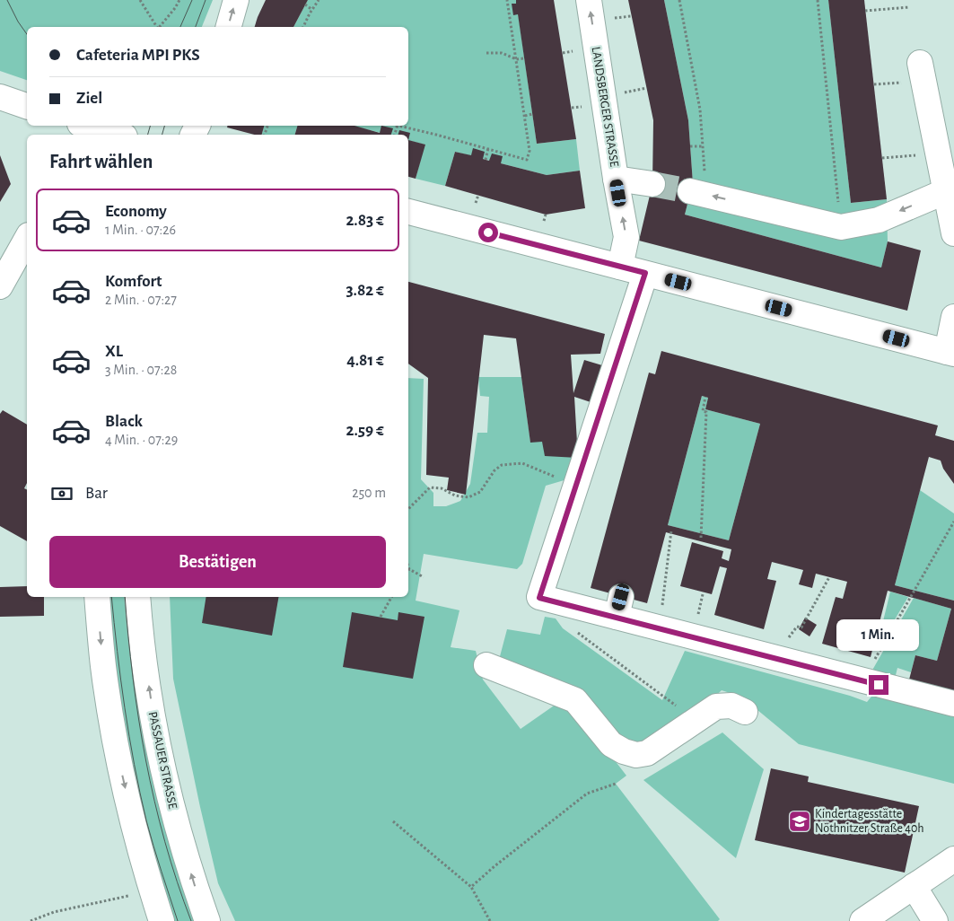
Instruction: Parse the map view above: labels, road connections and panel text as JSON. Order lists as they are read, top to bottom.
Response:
{
  "streets": {
    "street": ["LANDSBERGER STRASSE", "PASSAUER STRASSE"]
  },
  "one_way": ["LANDSBERGER STRASSE"],
  "places": {
    "school or university": ["Kindertagesstätte Nöthnitzer Straße 40h"]
  },
  "page": {
    "banner": ["Cafeteria MPI PKS", "Ziel"],
    "heading": "Fahrt wählen",
    "list": [
      {
        "name": "Economy",
        "note": "1 Min. · 07:26",
        "value": "2.83 €"
      },
      {
        "name": "Komfort",
        "note": "2 Min. · 07:27",
        "value": "3.82 €"
      },
      {
        "name": "XL",
        "note": "3 Min. · 07:28",
        "value": "4.81 €"
      },
      {
        "name": "Black",
        "note": "4 Min. · 07:29",
        "value": "2.59 €"
      }
    ],
    "pay": ["Bar", "250 m"],
    "buttons": "Bestätigen",
    "bubble": "1 Min."
  }
}
